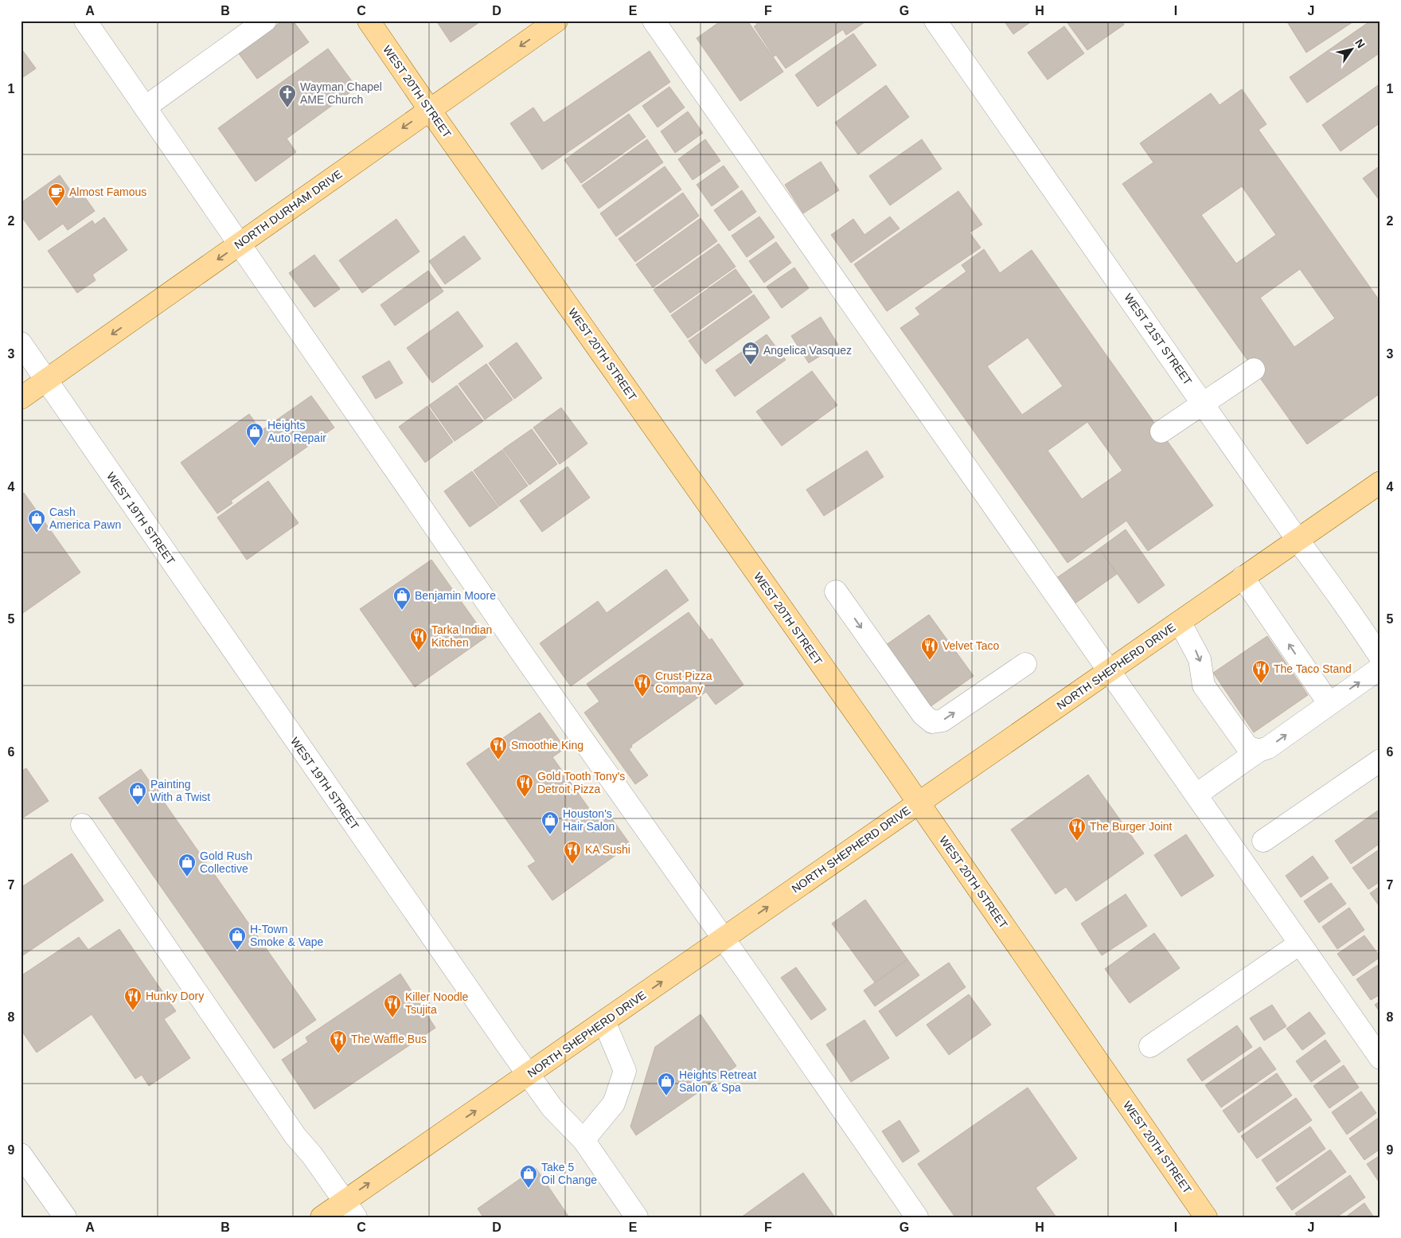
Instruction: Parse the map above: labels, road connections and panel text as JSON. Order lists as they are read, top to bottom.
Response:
{
  "streets": {
    "main road": ["WEST 20TH STREET", "NORTH DURHAM DRIVE", "NORTH SHEPHERD DRIVE"],
    "street": ["WEST 21ST STREET", "WEST 19TH STREET"]
  },
  "crossings": [
    ["WEST 20TH STREET", "NORTH DURHAM DRIVE"],
    ["WEST 20TH STREET", "NORTH SHEPHERD DRIVE"],
    ["NORTH DURHAM DRIVE", "WEST 19TH STREET"],
    ["WEST 21ST STREET", "NORTH SHEPHERD DRIVE"],
    ["WEST 19TH STREET", "NORTH SHEPHERD DRIVE"]
  ],
  "one_way": ["NORTH DURHAM DRIVE", "NORTH SHEPHERD DRIVE"],
  "places": {
    "church": ["Wayman Chapel AME Church"],
    "cafe": ["Almost Famous"],
    "office": ["Angelica Vasquez"],
    "shop": [
      "Heights Auto Repair",
      "Cash America Pawn",
      "Benjamin Moore",
      "Painting With a Twist",
      "Houston's Hair Salon",
      "Gold Rush Collective",
      "H-Town Smoke & Vape",
      "Heights Retreat Salon & Spa",
      "Take 5 Oil Change"
    ],
    "restaurant": [
      "Tarka Indian Kitchen",
      "Velvet Taco",
      "The Taco Stand",
      "Crust Pizza Company",
      "Smoothie King",
      "Gold Tooth Tony's Detroit Pizza",
      "The Burger Joint",
      "KA Sushi",
      "Hunky Dory",
      "Killer Noodle Tsujita",
      "The Waffle Bus"
    ]
  },
  "north": "top right",
  "grid": {
    "columns": [
      "A",
      "B",
      "C",
      "D",
      "E",
      "F",
      "G",
      "H",
      "I",
      "J"
    ],
    "rows": [
      "1",
      "2",
      "3",
      "4",
      "5",
      "6",
      "7",
      "8",
      "9"
    ]
  }
}
